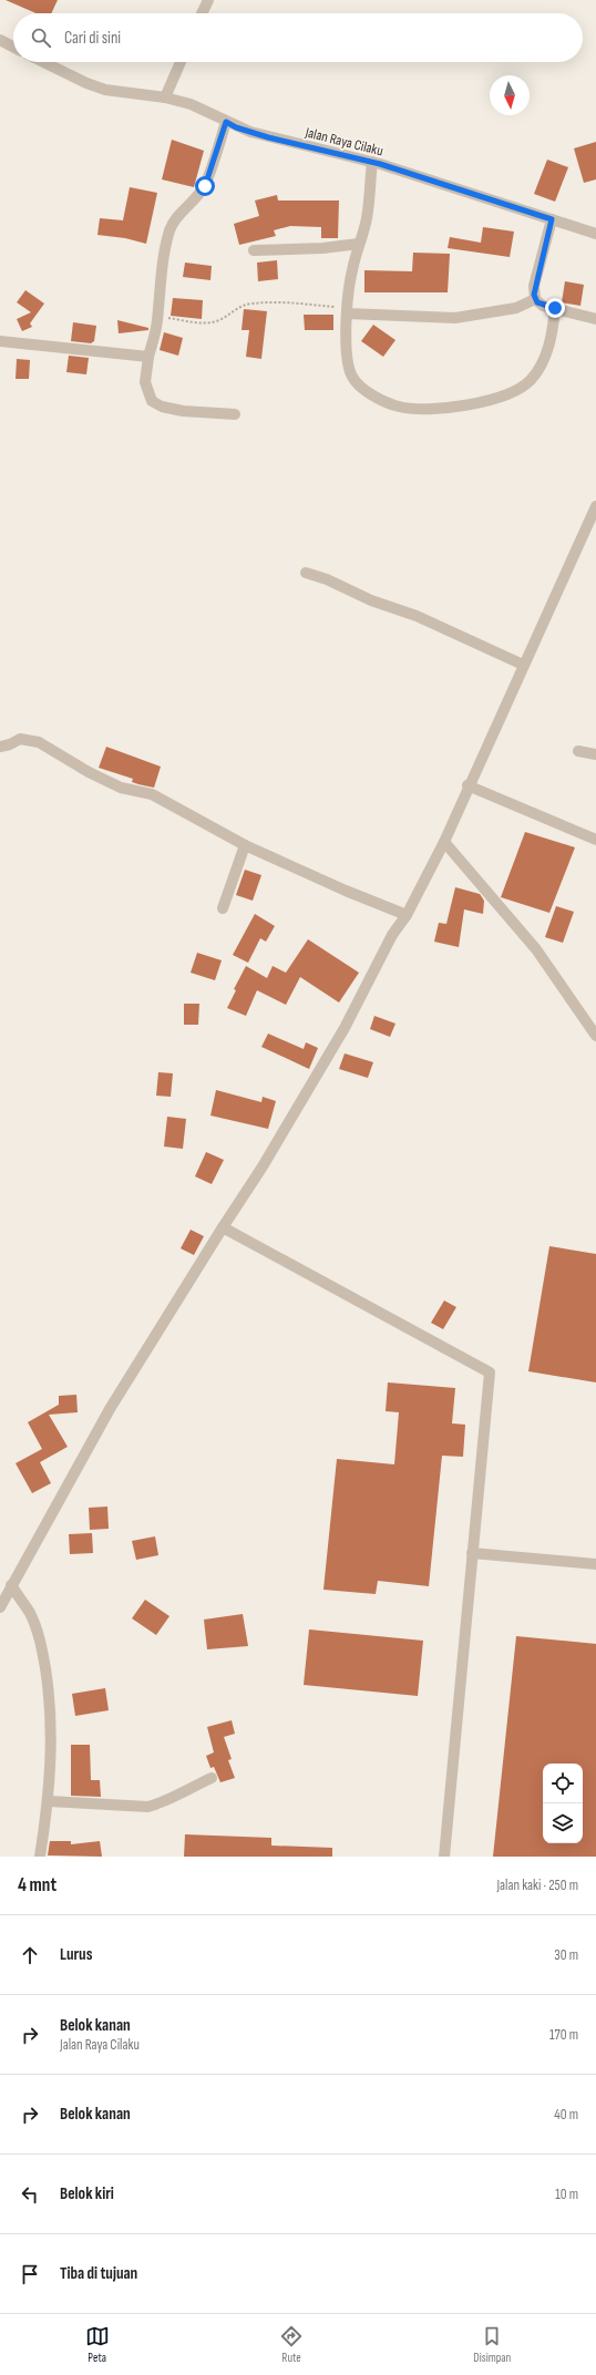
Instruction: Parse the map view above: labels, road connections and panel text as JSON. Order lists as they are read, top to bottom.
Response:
{
  "streets": {
    "street": ["Jalan Raya Cilaku"]
  },
  "north": "bottom",
  "page": {
    "search": "Cari di sini",
    "heading": ["4 mnt", "Jalan kaki · 250 m"],
    "list": [
      ["Lurus", "30 m"],
      ["Belok kanan", "Jalan Raya Cilaku", "170 m"],
      ["Belok kanan", "40 m"],
      ["Belok kiri", "10 m"],
      "Tiba di tujuan"
    ],
    "nav": ["Peta", "Rute", "Disimpan"]
  }
}
